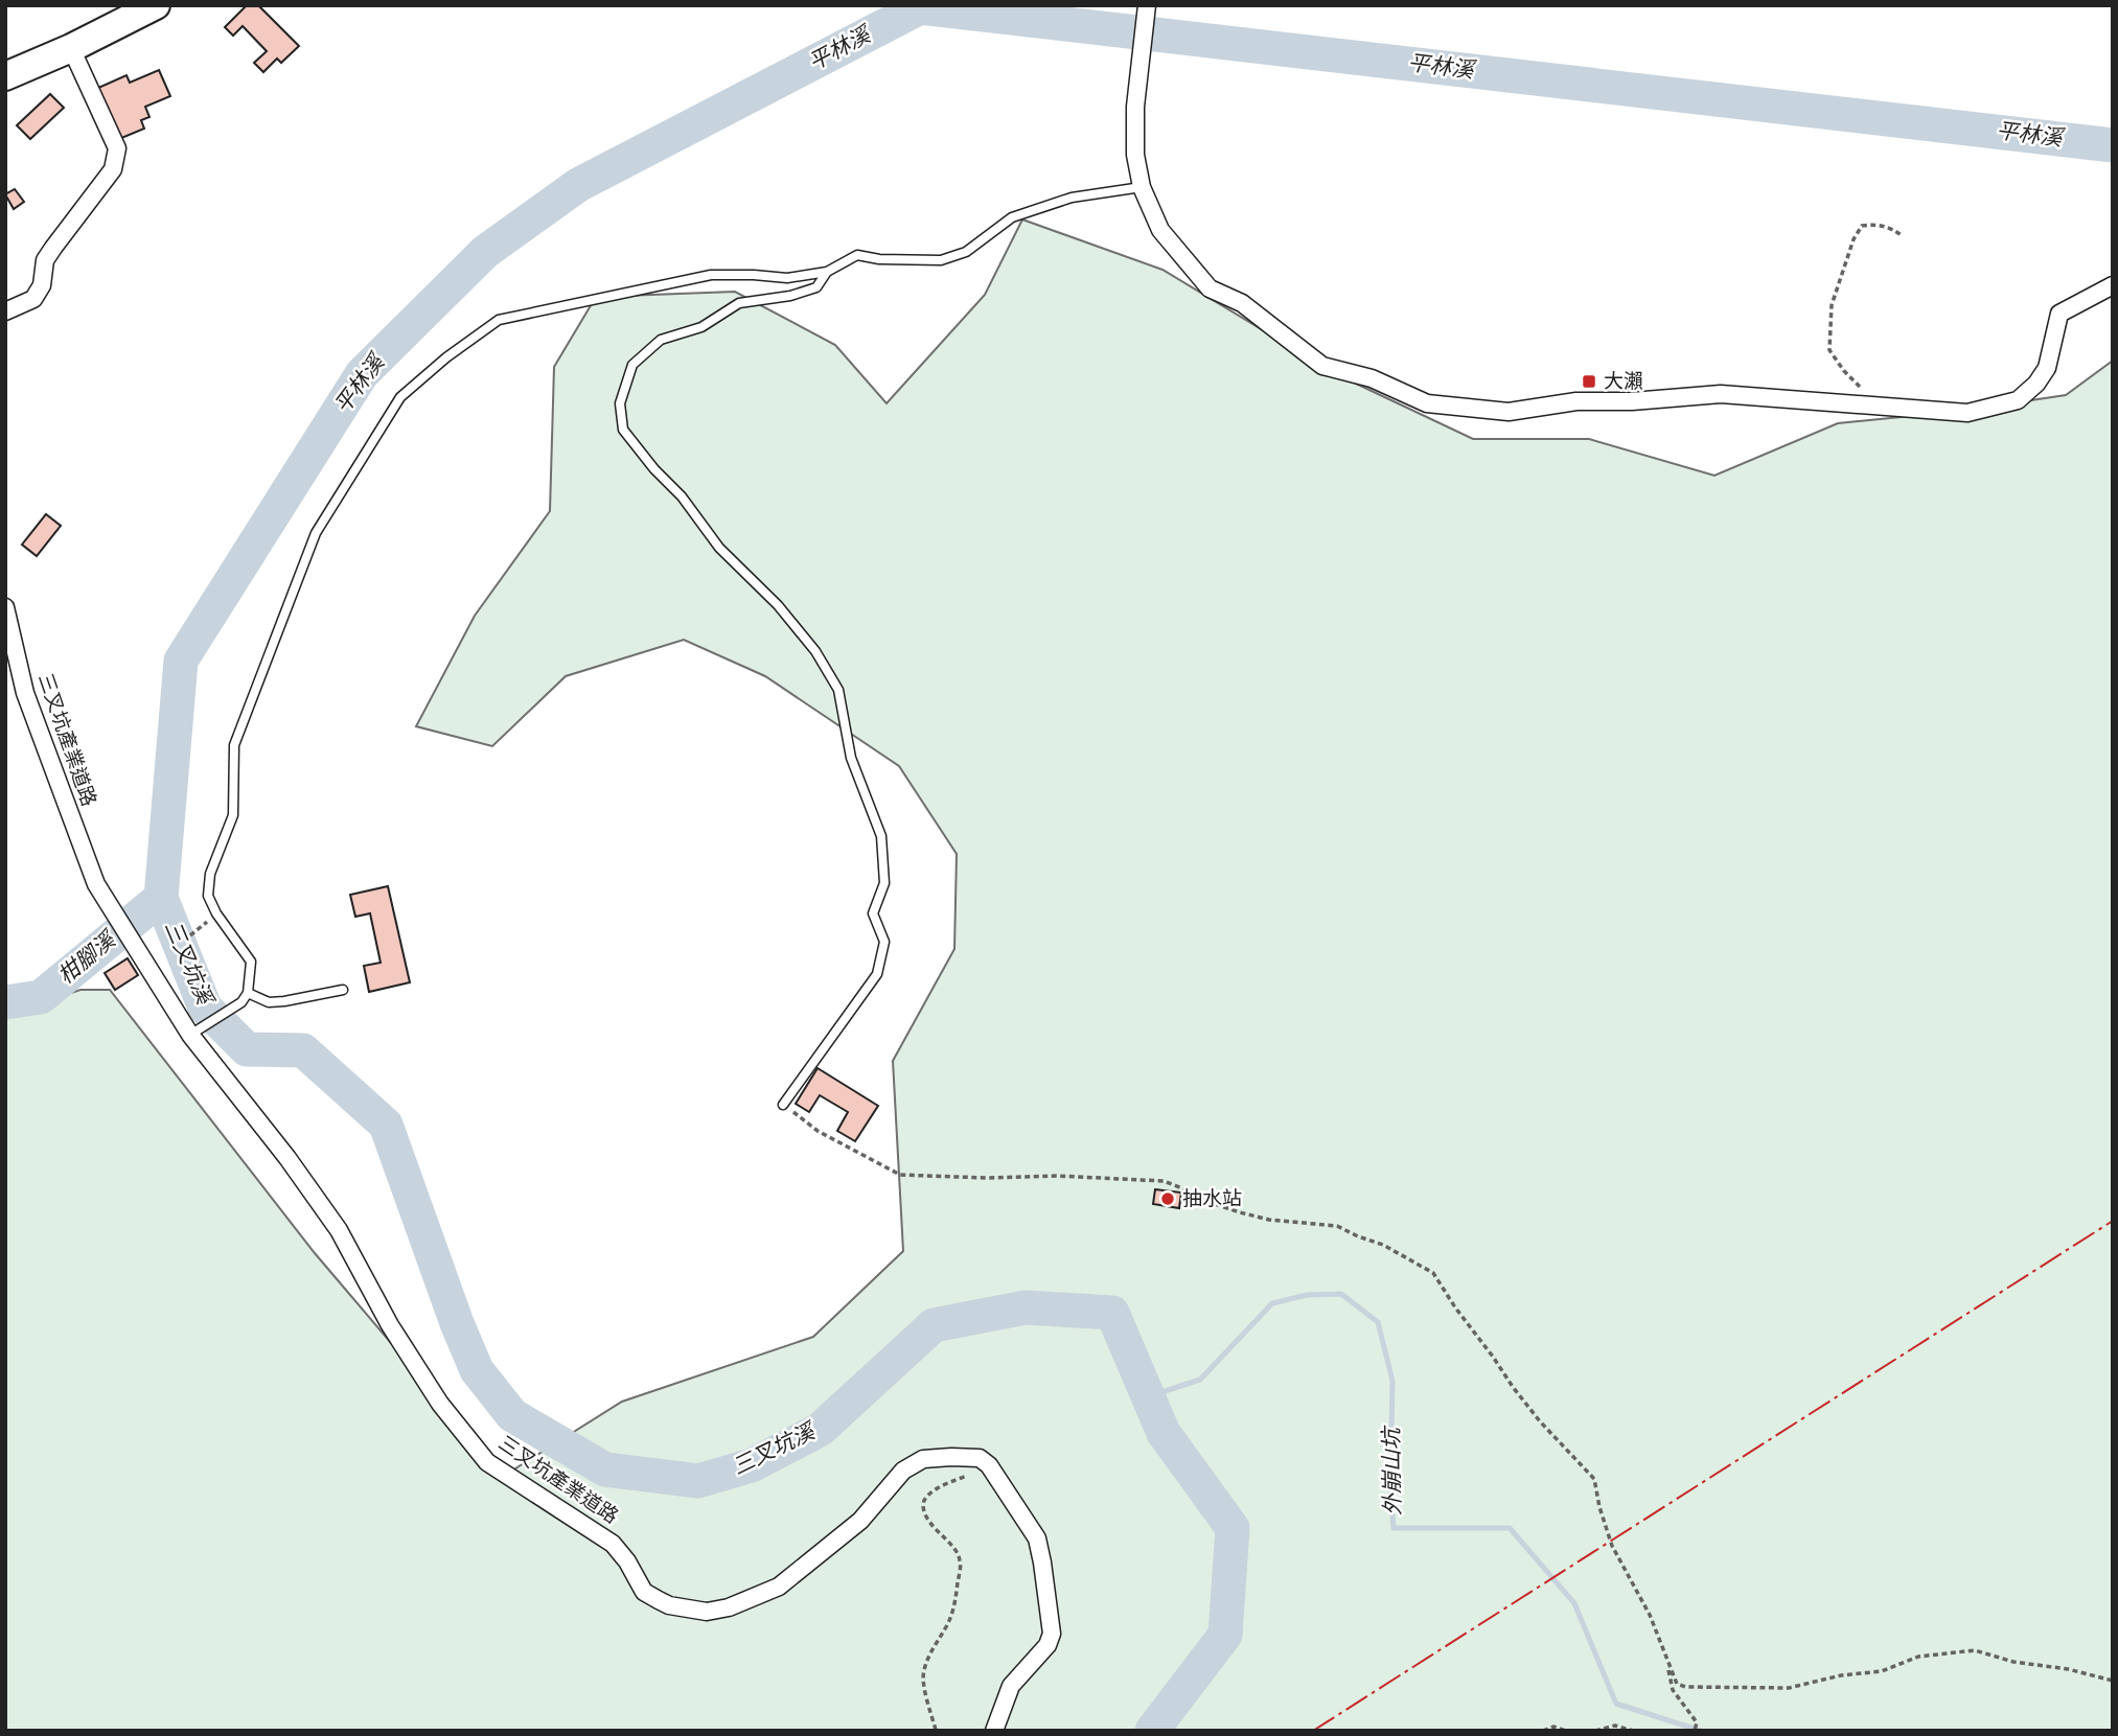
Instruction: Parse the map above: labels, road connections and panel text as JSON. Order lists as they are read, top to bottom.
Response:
{
  "streets": {
    "street": ["三叉坑產業道路"]
  },
  "water": [
    "平林溪",
    "柑腳溪",
    "三叉坑溪",
    "外崩山坑"
  ],
  "places": {
    "transit": ["大瀨"],
    "other": ["抽水站"]
  }
}
